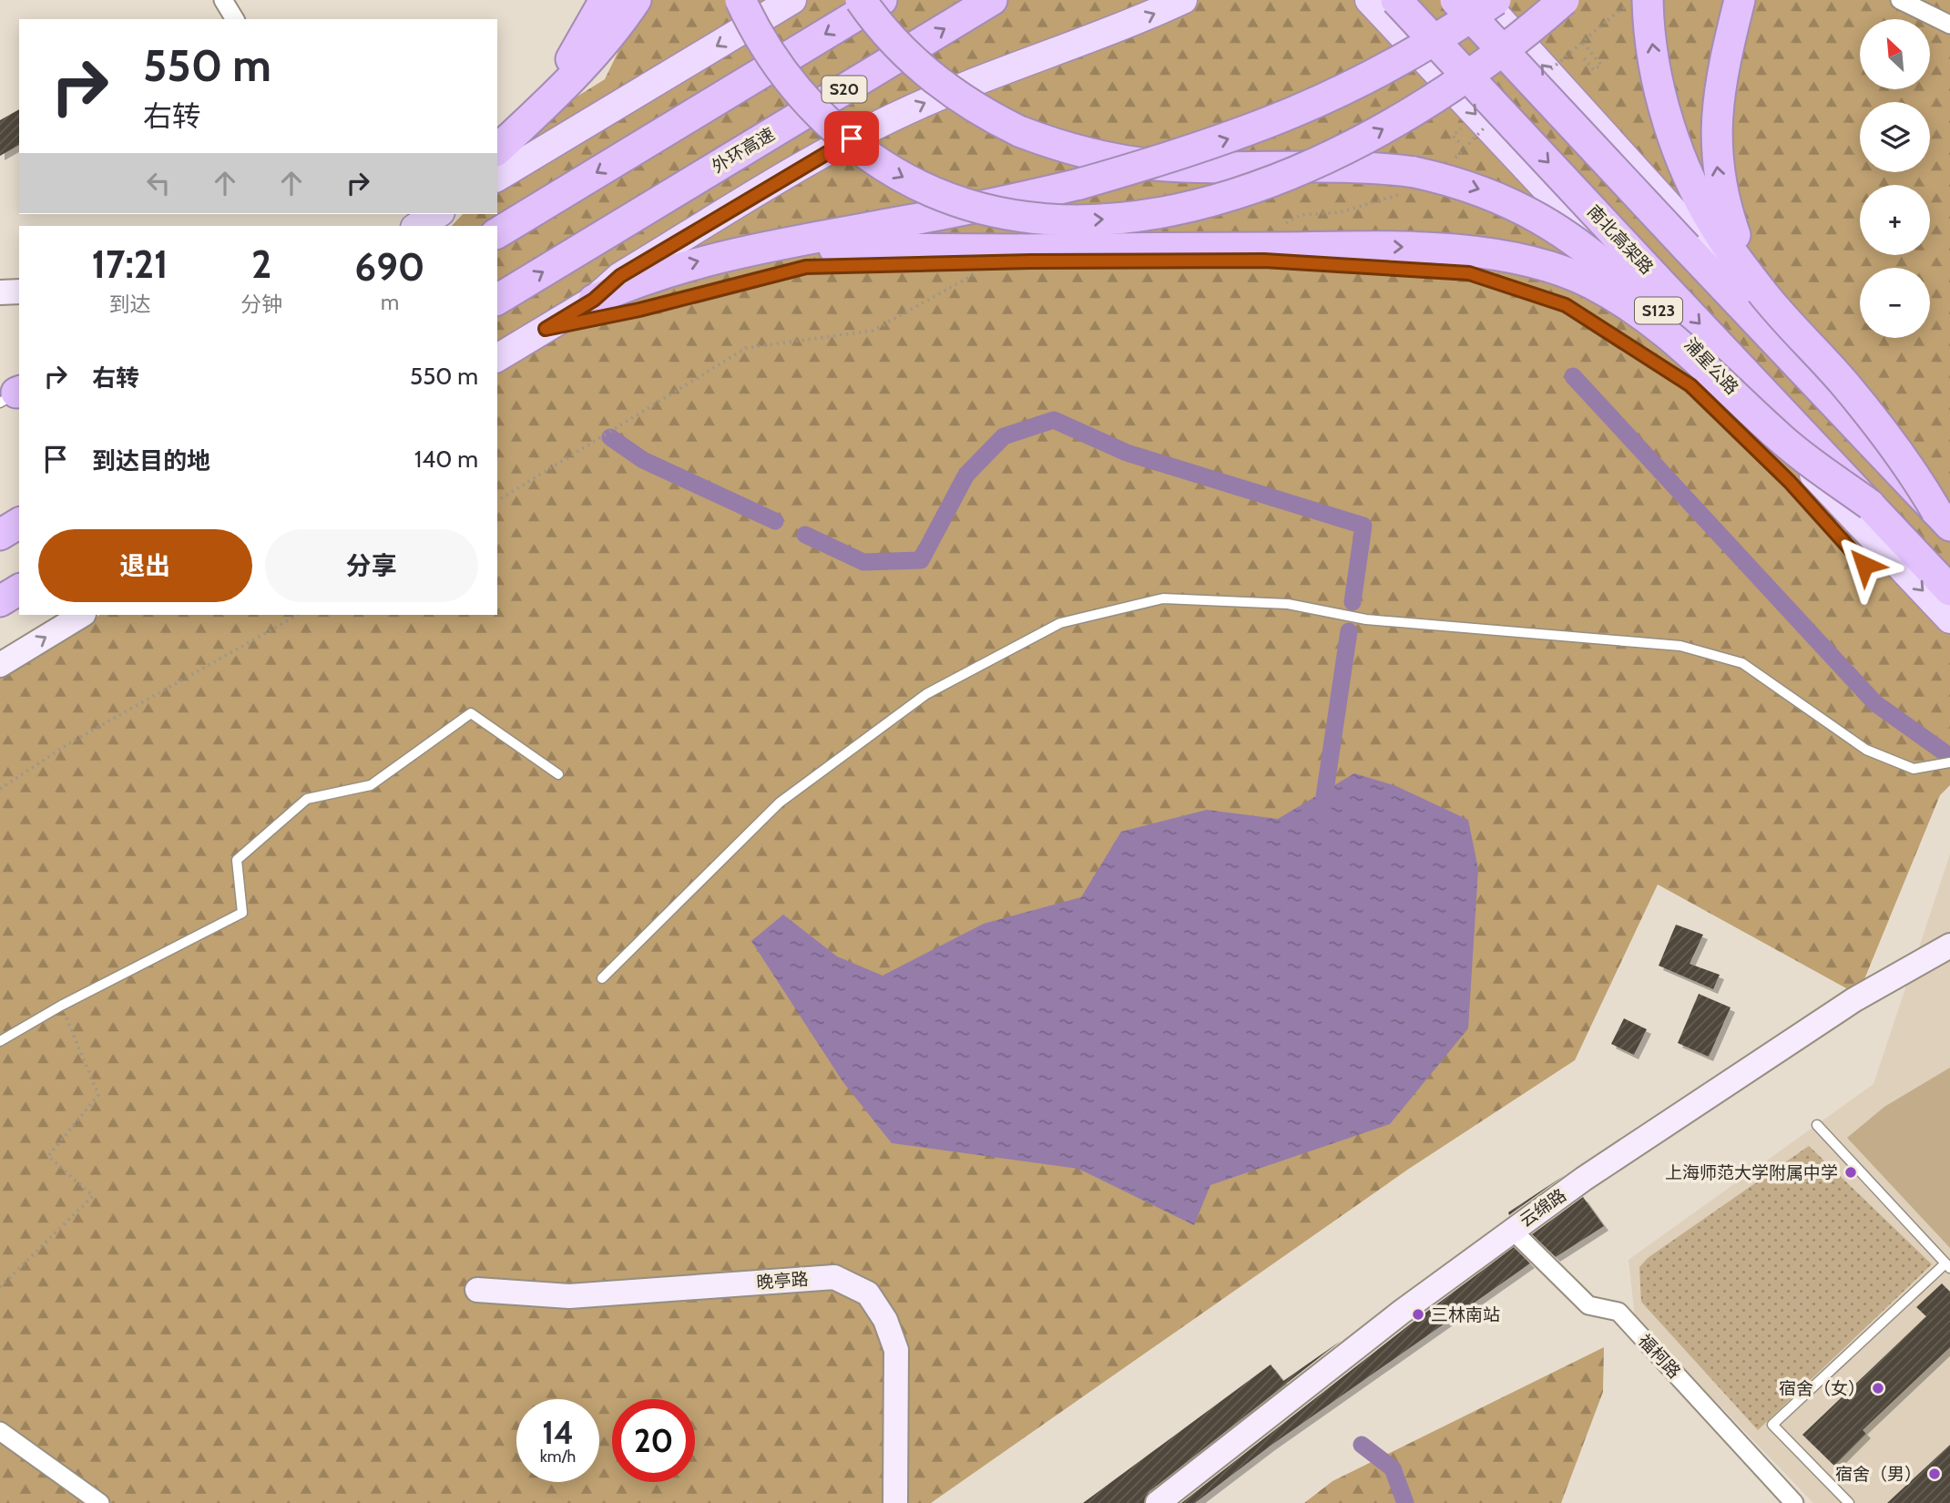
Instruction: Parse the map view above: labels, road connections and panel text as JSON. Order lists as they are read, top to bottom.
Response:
{
  "streets": {
    "highway": ["S20", "外环高速", "南北高架路"],
    "main road": ["S123", "浦星公路"],
    "street": ["云绵路", "晚亭路", "福柯路"]
  },
  "crossings": [
    ["云绵路", "福柯路"]
  ],
  "places": [
    "上海师范大学附属中学",
    "三林南站",
    "宿舍（女）",
    "宿舍（男）"
  ],
  "north": "top left",
  "page": {
    "map_buttons": ["+", "−"],
    "turn": ["550 m", "右转"],
    "eta": [
      "17:21",
      "到达",
      "2",
      "分钟",
      "690",
      "m"
    ],
    "list": [
      {
        "name": "右转",
        "value": "550 m"
      },
      {
        "name": "到达目的地",
        "value": "140 m"
      }
    ],
    "buttons": ["退出", "分享"],
    "speed": "14 km/h",
    "limit": "20"
  }
}
